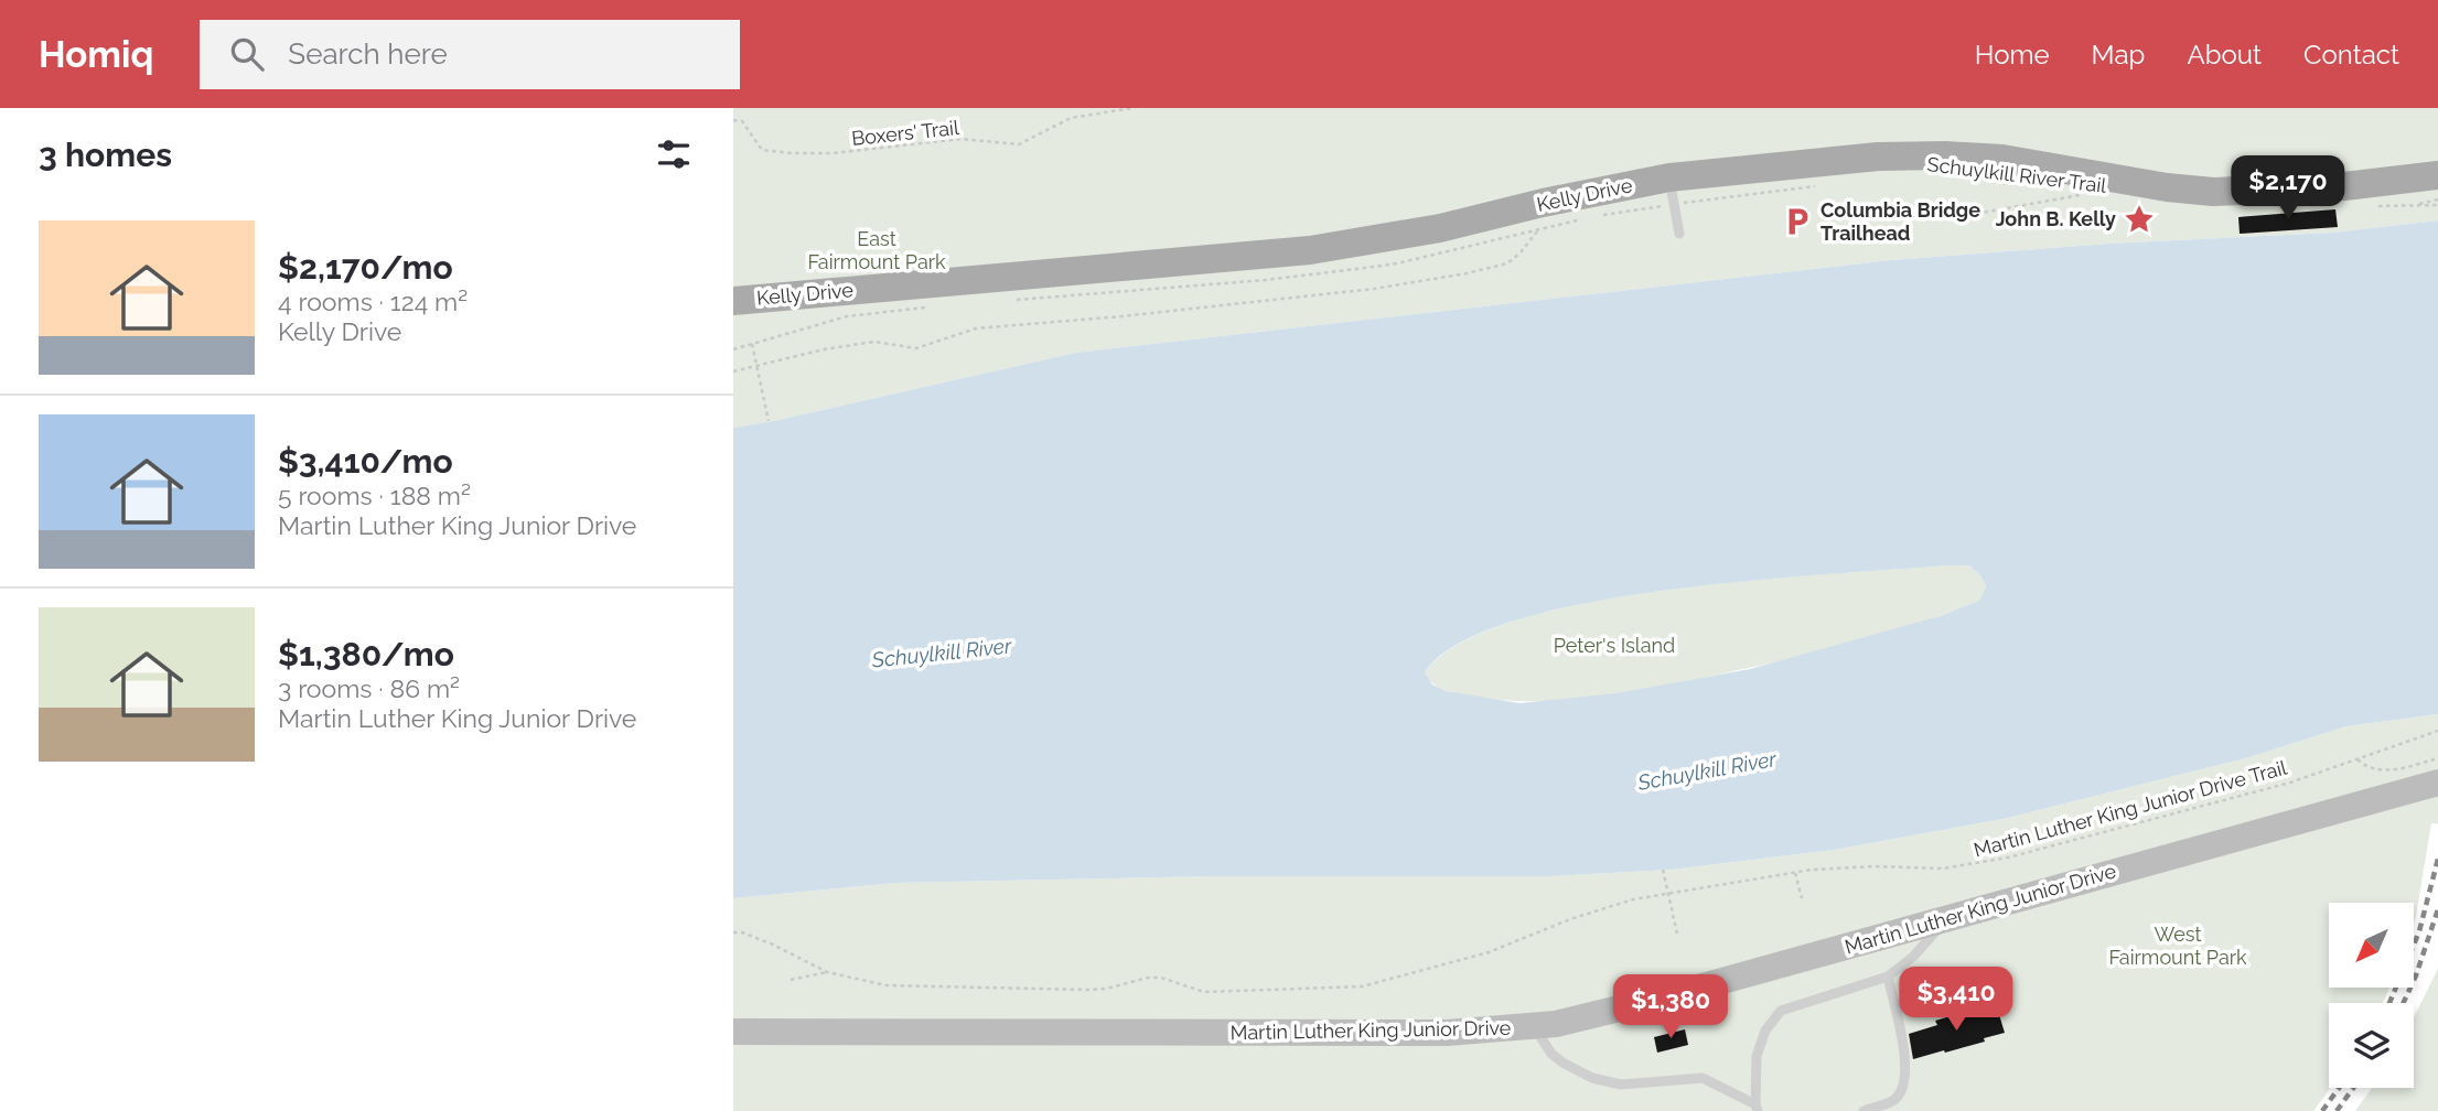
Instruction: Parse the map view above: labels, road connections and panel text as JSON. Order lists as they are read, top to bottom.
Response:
{
  "streets": {
    "main road": ["Kelly Drive", "Martin Luther King Junior Drive"],
    "path": ["Boxers' Trail", "Schuylkill River Trail", "Martin Luther King Junior Drive Trail"]
  },
  "water": ["Schuylkill River"],
  "parks": ["East Fairmount Park", "Peter's Island", "West Fairmount Park"],
  "places": {
    "place": ["John B. Kelly"],
    "parking": ["Columbia Bridge Trailhead"]
  },
  "north": "bottom left",
  "page": {
    "header": "Homiq",
    "search": "Search here",
    "nav": [
      "Home",
      "Map",
      "About",
      "Contact"
    ],
    "heading": "3 homes",
    "price": ["$2,170", "$3,410", "$1,380"],
    "list": [
      {
        "name": "$2,170/mo",
        "note": "4 rooms · 124 m² · Kelly Drive"
      },
      {
        "name": "$3,410/mo",
        "note": "5 rooms · 188 m² · Martin Luther King Junior Drive"
      },
      {
        "name": "$1,380/mo",
        "note": "3 rooms · 86 m² · Martin Luther King Junior Drive"
      }
    ]
  }
}
